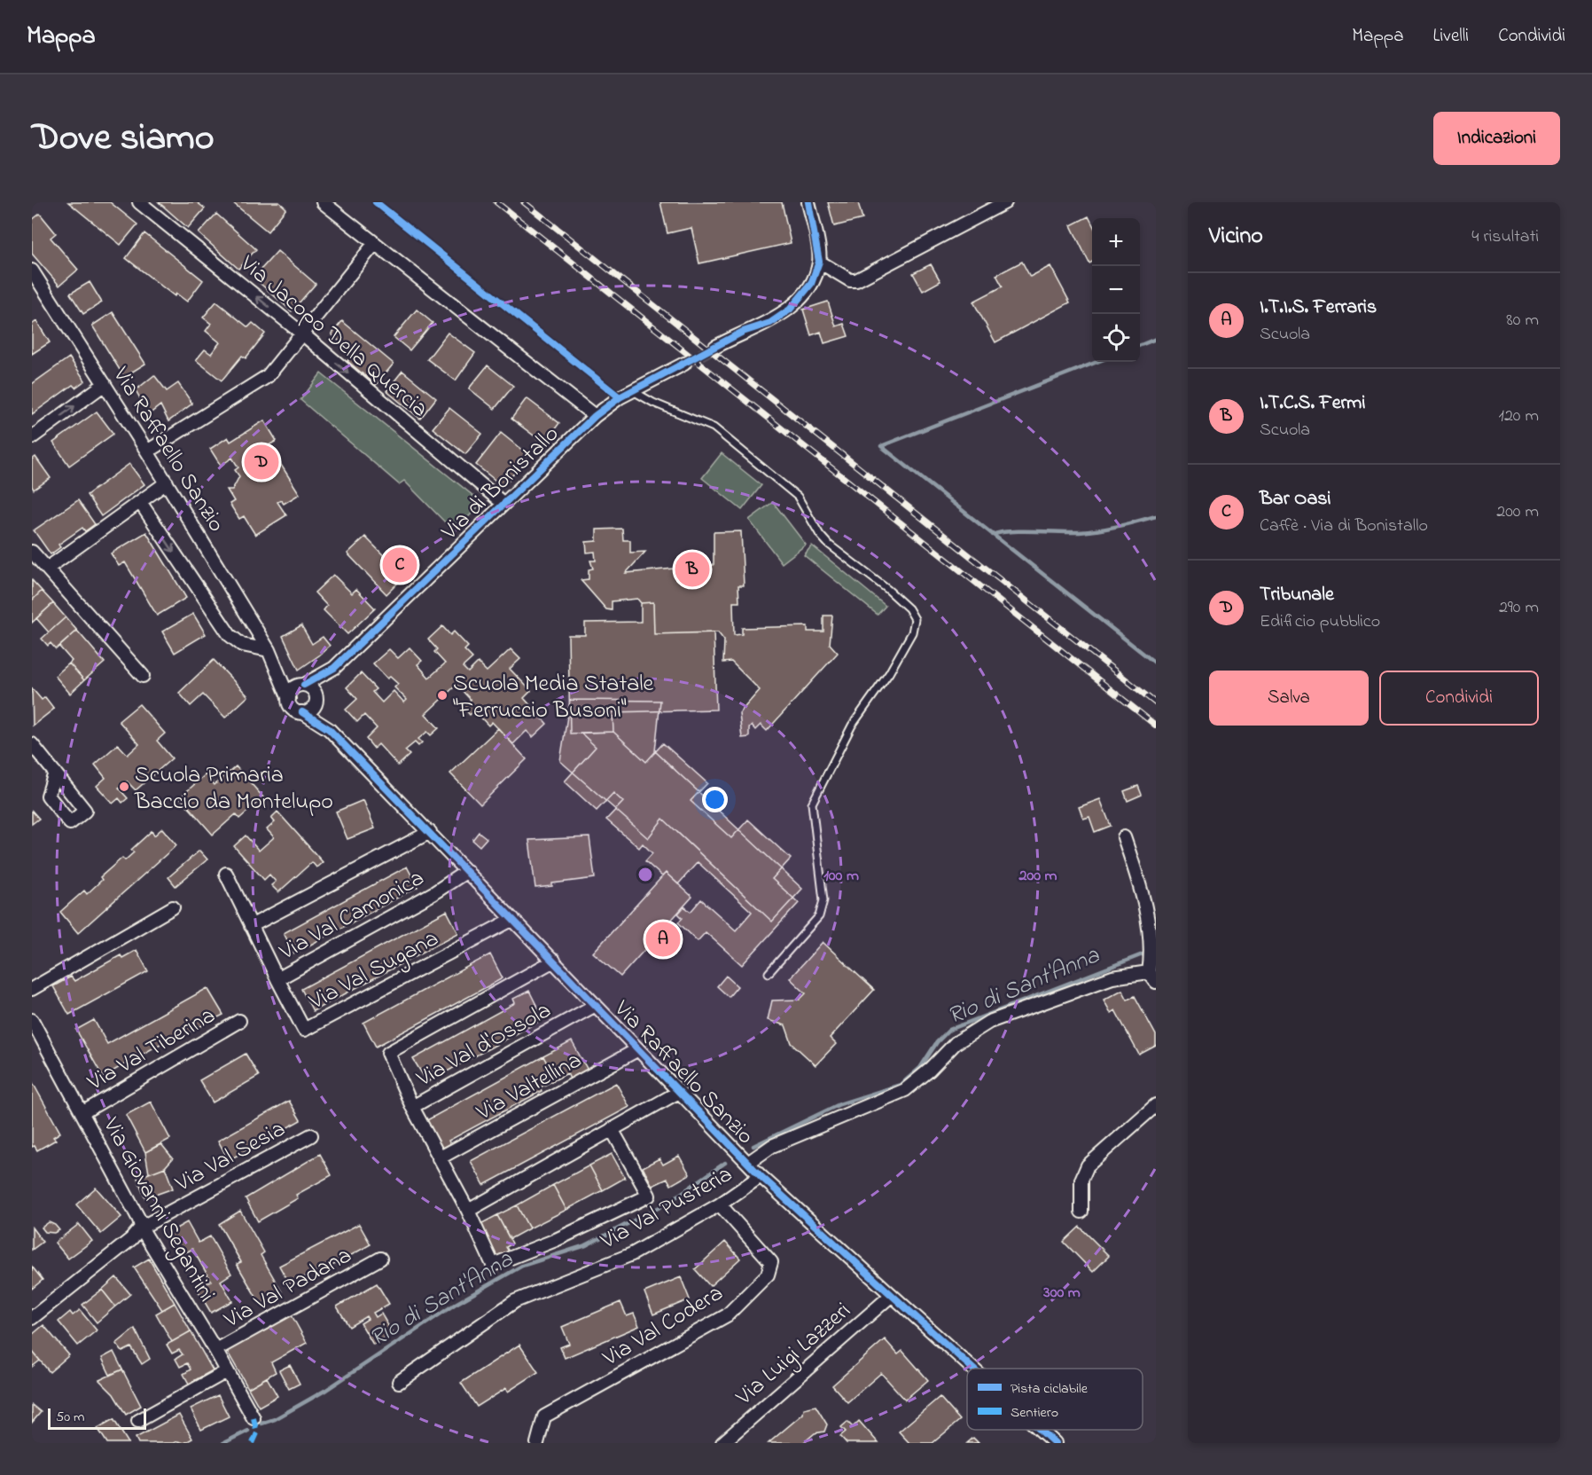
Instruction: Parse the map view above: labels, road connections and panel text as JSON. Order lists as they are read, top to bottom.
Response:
{
  "streets": {
    "street": [
      "Via Jacopo Della Quercia",
      "Via Raffaello Sanzio",
      "Via di Bonistallo",
      "Via Val Camonica",
      "Via Val Sugana",
      "Via Val d'Ossola",
      "Via Val Tiberina",
      "Via Valtellina",
      "Via Val Sesia",
      "Via Val Pusteria",
      "Via Giovanni Segantini",
      "Via Val Padana",
      "Via Val Codera",
      "Via Luigi Lazzeri"
    ]
  },
  "crossings": [
    ["Via Jacopo Della Quercia", "Via di Bonistallo"],
    ["Via Raffaello Sanzio", "Via di Bonistallo"],
    ["Via Raffaello Sanzio", "Via Val Camonica"],
    ["Via Raffaello Sanzio", "Via Val Sugana"],
    ["Via Raffaello Sanzio", "Via Val d'Ossola"],
    ["Via Raffaello Sanzio", "Via Valtellina"],
    ["Via Raffaello Sanzio", "Via Val Pusteria"],
    ["Via Raffaello Sanzio", "Via Luigi Lazzeri"],
    ["Via Val Camonica", "Via Val Sugana"],
    ["Via Val Tiberina", "Via Giovanni Segantini"],
    ["Via Val Sesia", "Via Giovanni Segantini"],
    ["Via Val Pusteria", "Via Val Codera"],
    ["Via Giovanni Segantini", "Via Val Padana"]
  ],
  "water": ["Rio di Sant'Anna"],
  "places": ["Scuola Media Statale \"Ferruccio Busoni\"", "Scuola Primaria Baccio da Montelupo"],
  "legend": ["Pista ciclabile", "Sentiero"],
  "scale_bar": "50 m",
  "page": {
    "header": "Mappa",
    "nav": ["Mappa", "Livelli", "Condividi"],
    "title": "Dove siamo",
    "buttons": [
      "Indicazioni",
      ["Salva", "Condividi"]
    ],
    "heading": ["Vicino", "4 risultati"],
    "map_buttons": ["+", "−"],
    "list": [
      {
        "mark": "A",
        "name": "I.T.I.S. Ferraris",
        "note": "Scuola",
        "value": "80 m"
      },
      {
        "mark": "B",
        "name": "I.T.C.S. Fermi",
        "note": "Scuola",
        "value": "120 m"
      },
      {
        "mark": "C",
        "name": "Bar Oasi",
        "note": "Caffè · Via di Bonistallo",
        "value": "200 m"
      },
      {
        "mark": "D",
        "name": "Tribunale",
        "note": "Edificio pubblico",
        "value": "290 m"
      }
    ],
    "pins": [
      "D",
      "C",
      "B",
      "A"
    ],
    "scale": "50 m"
  },
  "rings": ["100 m", "200 m", "300 m"]
}
